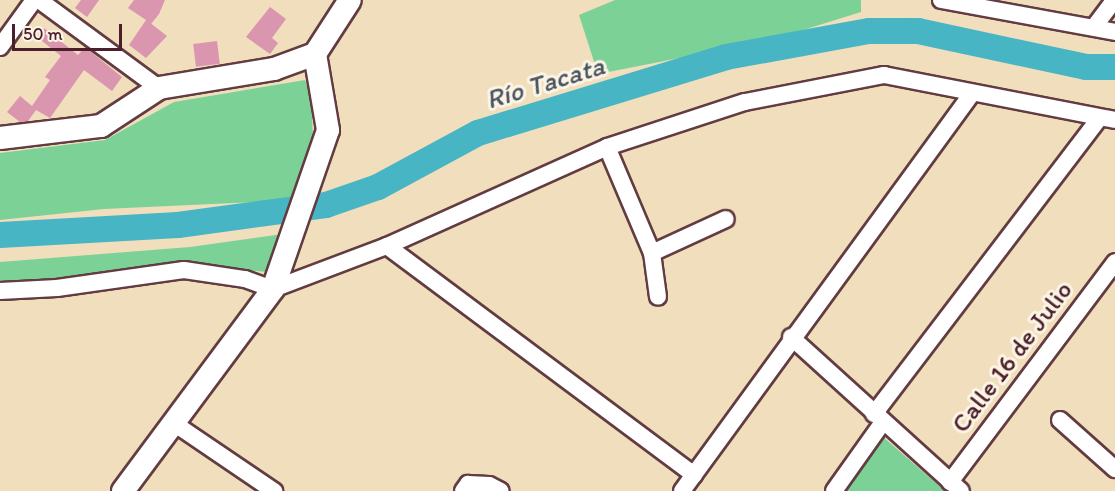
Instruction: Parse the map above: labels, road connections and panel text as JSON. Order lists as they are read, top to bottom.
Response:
{
  "streets": {
    "street": ["Calle 16 de Julio"]
  },
  "water": ["Río Tacata"],
  "scale_bar": "50 m"
}
